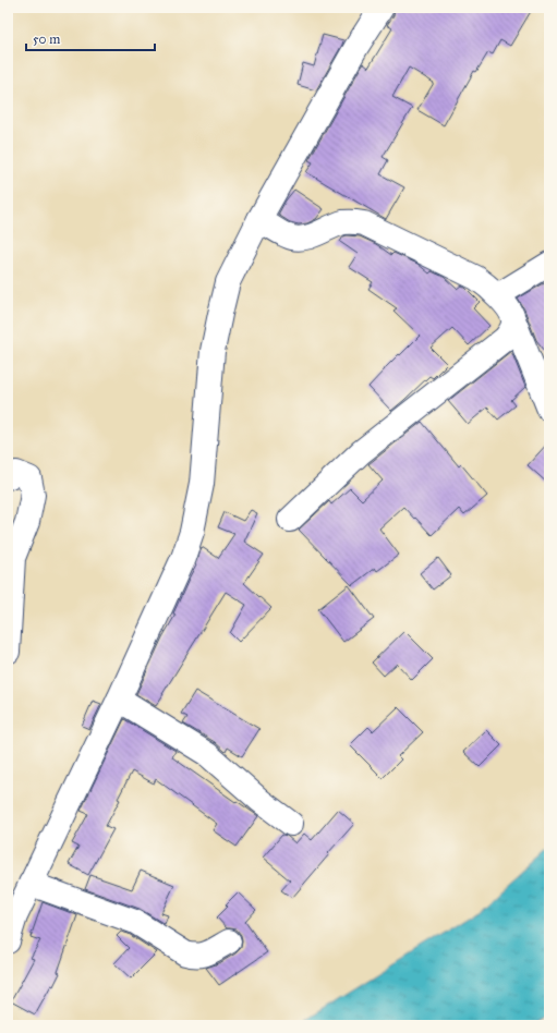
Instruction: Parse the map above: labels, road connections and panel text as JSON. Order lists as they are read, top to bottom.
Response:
{
  "scale_bar": "50 m"
}
